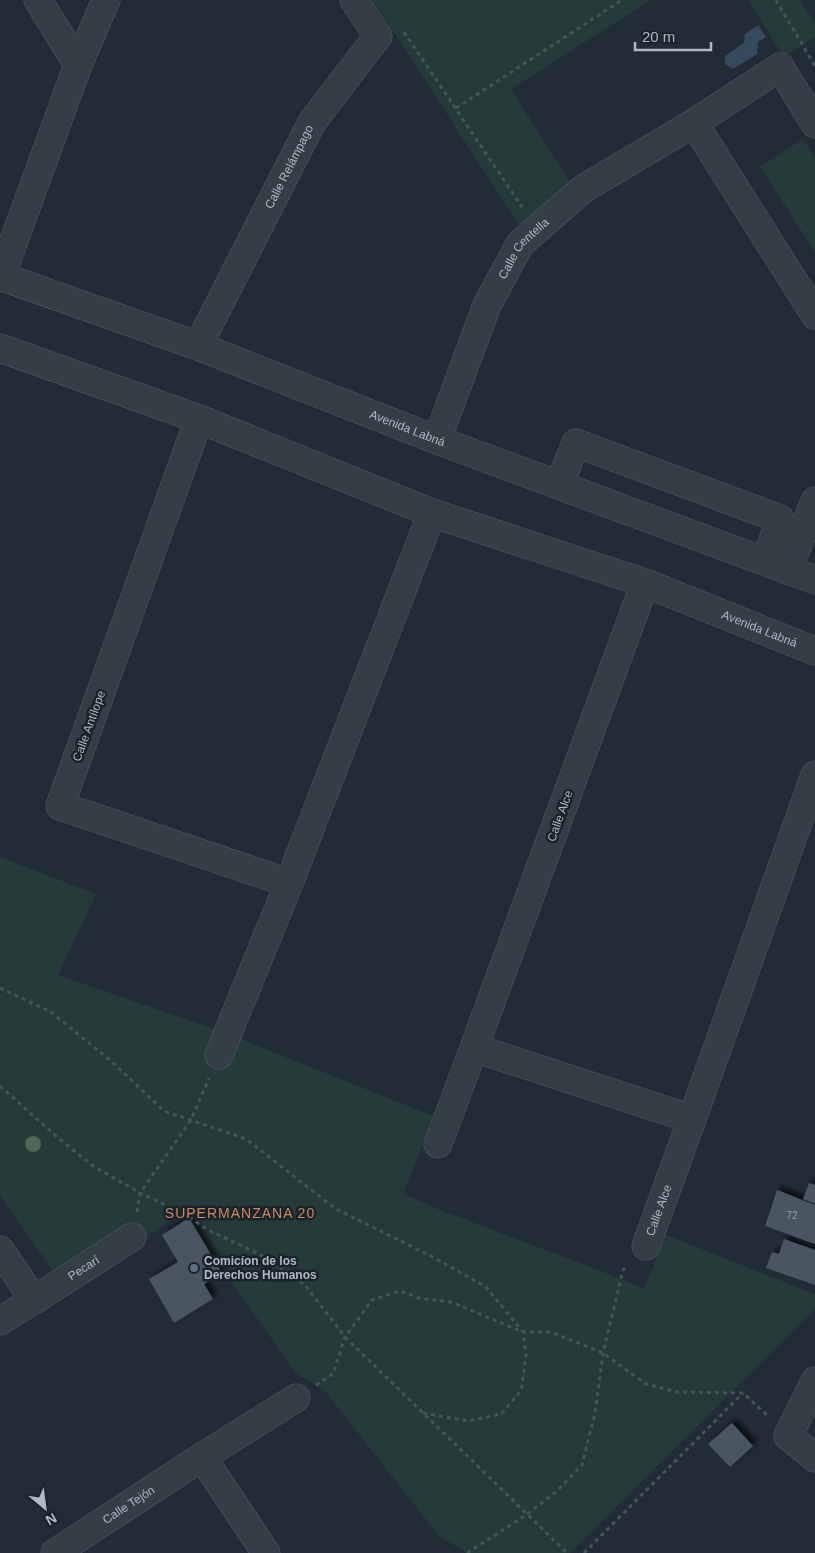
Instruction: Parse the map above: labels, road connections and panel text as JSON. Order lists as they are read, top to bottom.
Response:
{
  "streets": {
    "street": [
      "Calle Relámpago",
      "Calle Centella",
      "Avenida Labná",
      "Calle Antílope",
      "Calle Alce",
      "Pecarí",
      "Calle Tejón"
    ]
  },
  "crossings": [
    ["Calle Relámpago", "Avenida Labná"],
    ["Calle Centella", "Avenida Labná"],
    ["Avenida Labná", "Calle Antílope"],
    ["Avenida Labná", "Calle Alce"]
  ],
  "districts": ["SUPERMANZANA 20"],
  "places": ["Comicíon de los Derechos Humanos"],
  "house_numbers": ["72"],
  "scale_bar": "20 m",
  "north": "bottom right"
}
